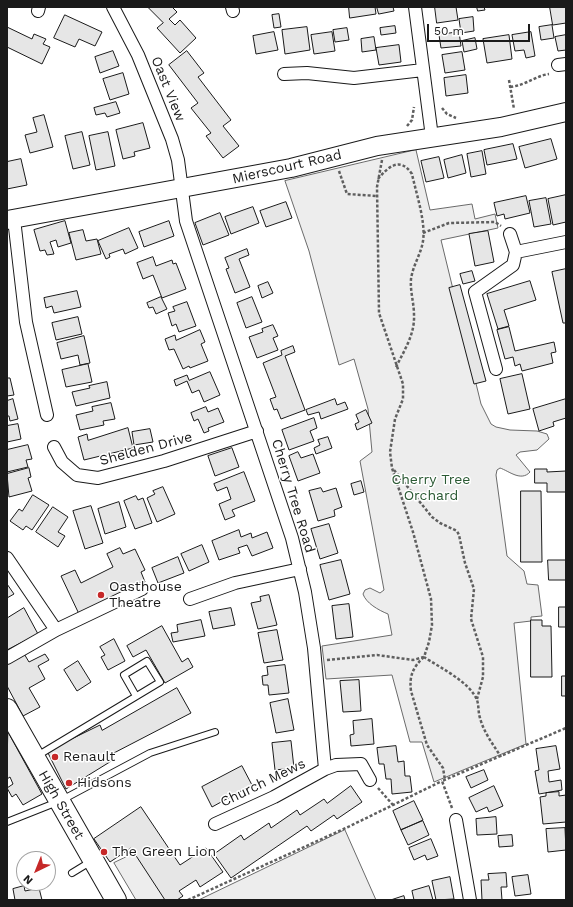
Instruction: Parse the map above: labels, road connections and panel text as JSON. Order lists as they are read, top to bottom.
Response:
{
  "streets": {
    "main road": ["High Street"],
    "street": [
      "Oast View",
      "Mierscourt Road",
      "Shelden Drive",
      "Cherry Tree Road",
      "Church Mews"
    ]
  },
  "crossings": [
    ["Oast View", "Mierscourt Road"],
    ["Oast View", "Cherry Tree Road"],
    ["Mierscourt Road", "Cherry Tree Road"],
    ["Shelden Drive", "Cherry Tree Road"],
    ["Cherry Tree Road", "Church Mews"]
  ],
  "parks": ["Cherry Tree Orchard"],
  "places": [
    "Oasthouse Theatre",
    "Renault",
    "Hidsons",
    "The Green Lion"
  ],
  "scale_bar": "50 m",
  "north": "bottom left"
}
